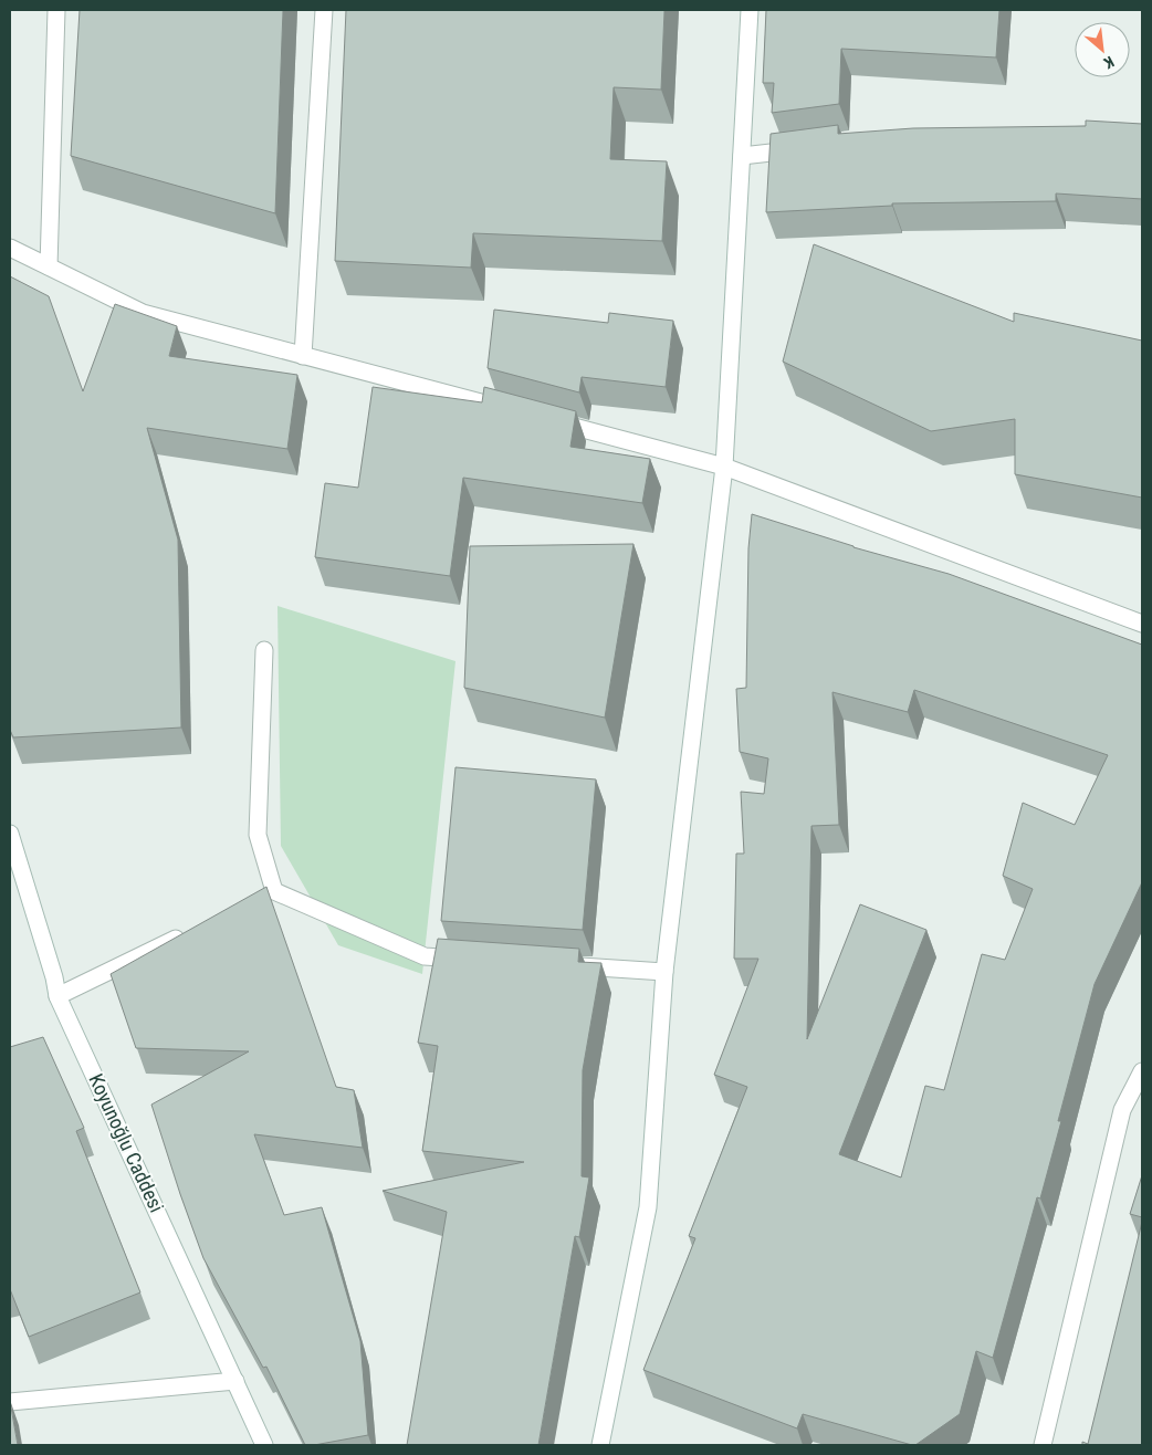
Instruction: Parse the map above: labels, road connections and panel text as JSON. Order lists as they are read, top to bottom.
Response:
{
  "streets": {
    "street": ["Koyunoğlu Caddesi"]
  },
  "north": "bottom right"
}
